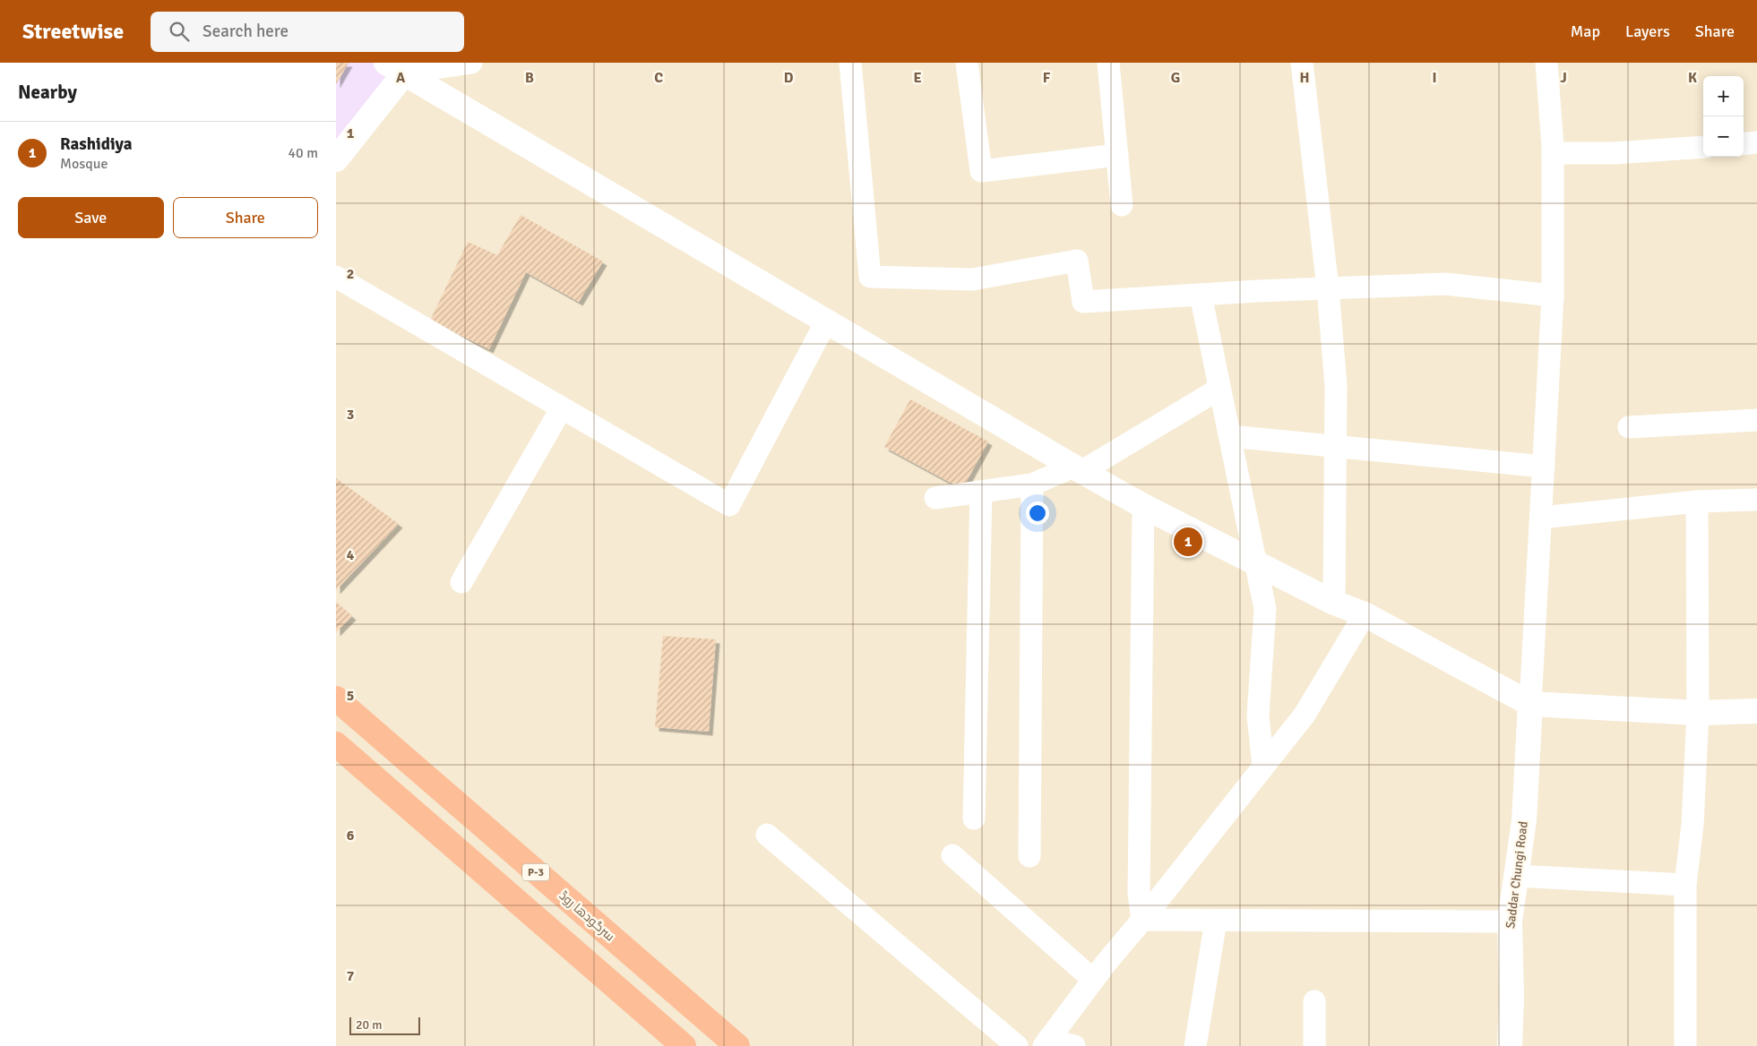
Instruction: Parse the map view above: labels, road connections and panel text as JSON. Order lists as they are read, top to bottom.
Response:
{
  "streets": {
    "highway": ["P-3", "سرگودھا روڈ"],
    "street": ["Saddar Chungi Road"]
  },
  "scale_bar": "20 m",
  "page": {
    "header": "Streetwise",
    "search": "Search here",
    "nav": ["Map", "Layers", "Share"],
    "heading": "Nearby",
    "map_buttons": ["+", "−"],
    "list": [
      {
        "mark": "1",
        "name": "Rashidiya",
        "note": "Mosque",
        "value": "40 m"
      }
    ],
    "buttons": ["Save", "Share"],
    "pins": "1",
    "scale": "20 m"
  },
  "grid": {
    "columns": [
      "A",
      "B",
      "C",
      "D",
      "E",
      "F",
      "G",
      "H",
      "I",
      "J",
      "K"
    ],
    "rows": [
      "1",
      "2",
      "3",
      "4",
      "5",
      "6",
      "7"
    ]
  }
}
